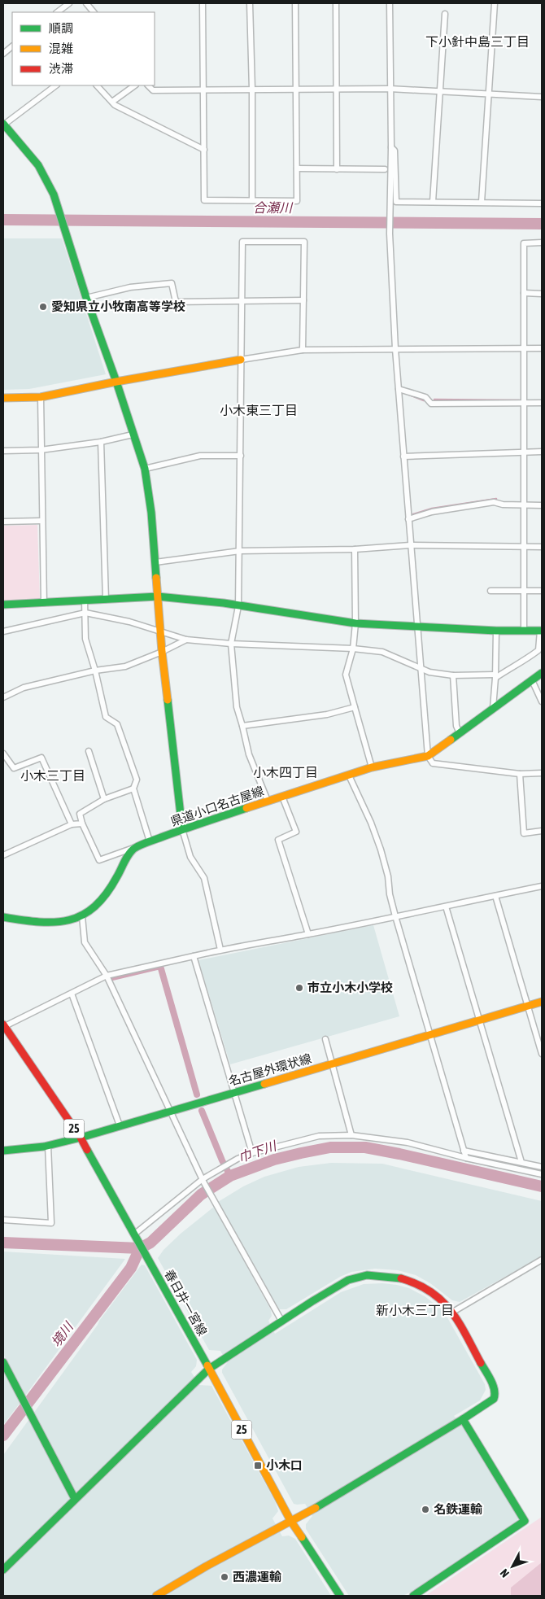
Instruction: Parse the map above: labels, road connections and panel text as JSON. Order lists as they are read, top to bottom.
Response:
{
  "streets": {
    "street": [
      "県道小口名古屋線",
      "名古屋外環状線",
      "25",
      "春日井一宮線"
    ]
  },
  "crossings": [
    ["名古屋外環状線", "春日井一宮線"]
  ],
  "districts": [
    "下小針中島三丁目",
    "小木東三丁目",
    "小木四丁目",
    "小木三丁目",
    "新小木三丁目"
  ],
  "water": ["合瀬川", "巾下川", "境川"],
  "places": {
    "other": [
      "愛知県立小牧南高等学校",
      "市立小木小学校",
      "名鉄運輸",
      "西濃運輸"
    ],
    "transit": ["小木口"]
  },
  "legend": ["順調", "混雑", "渋滞"],
  "north": "bottom left"
}
